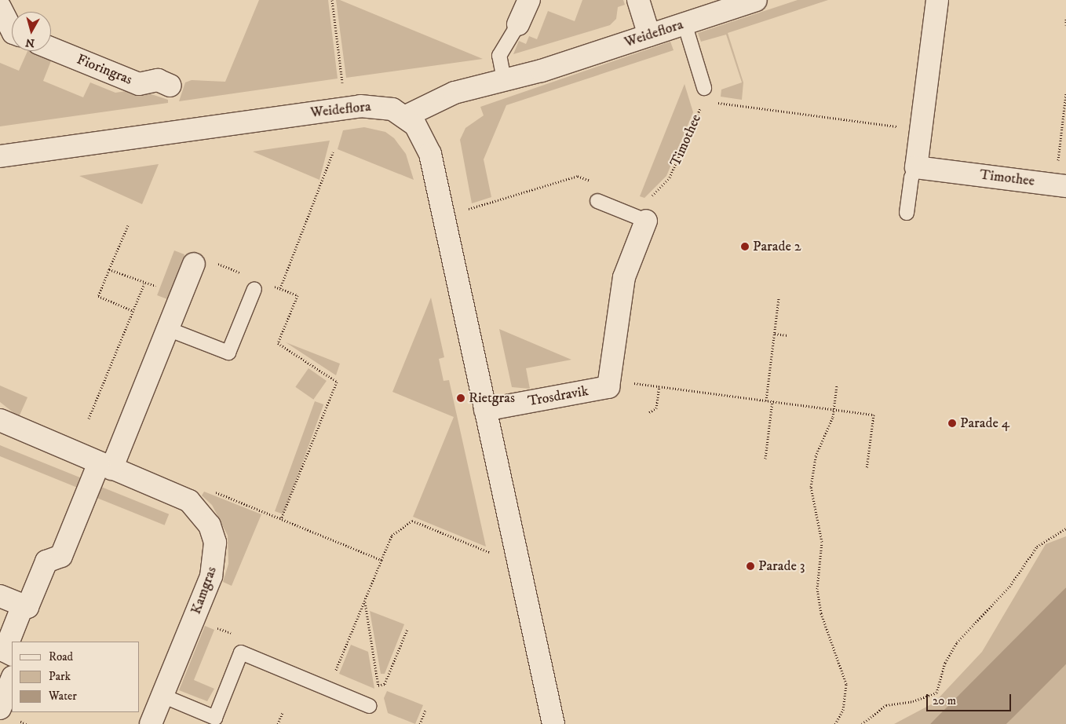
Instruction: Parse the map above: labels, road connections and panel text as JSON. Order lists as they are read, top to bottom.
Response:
{
  "streets": {
    "street": [
      "Weideflora",
      "Fioringras",
      "Timothee",
      "Trosdravik",
      "Kamgras"
    ]
  },
  "crossings": [
    ["Timothee", "Trosdravik"]
  ],
  "places": [
    "Parade 2",
    "Rietgras",
    "Parade 4",
    "Parade 3"
  ],
  "legend": ["Road", "Park", "Water"],
  "scale_bar": "20 m",
  "north": "bottom"
}
